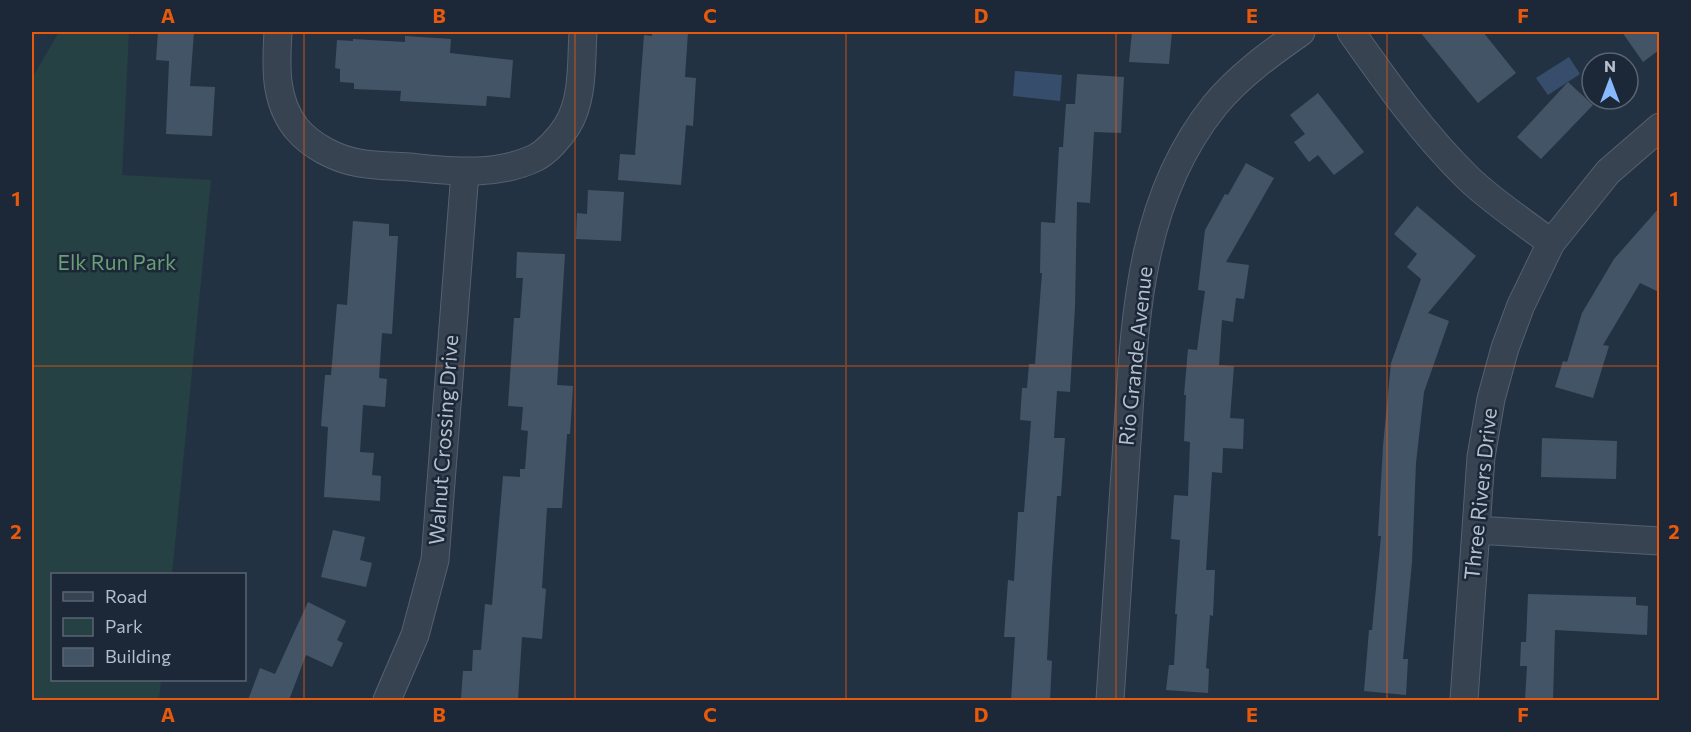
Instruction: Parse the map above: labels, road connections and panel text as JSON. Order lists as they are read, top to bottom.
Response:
{
  "streets": {
    "street": ["Rio Grande Avenue", "Walnut Crossing Drive", "Three Rivers Drive"]
  },
  "parks": ["Elk Run Park"],
  "legend": ["Road", "Park", "Building"],
  "north": "top",
  "grid": {
    "columns": [
      "A",
      "B",
      "C",
      "D",
      "E",
      "F"
    ],
    "rows": ["1", "2"]
  }
}
